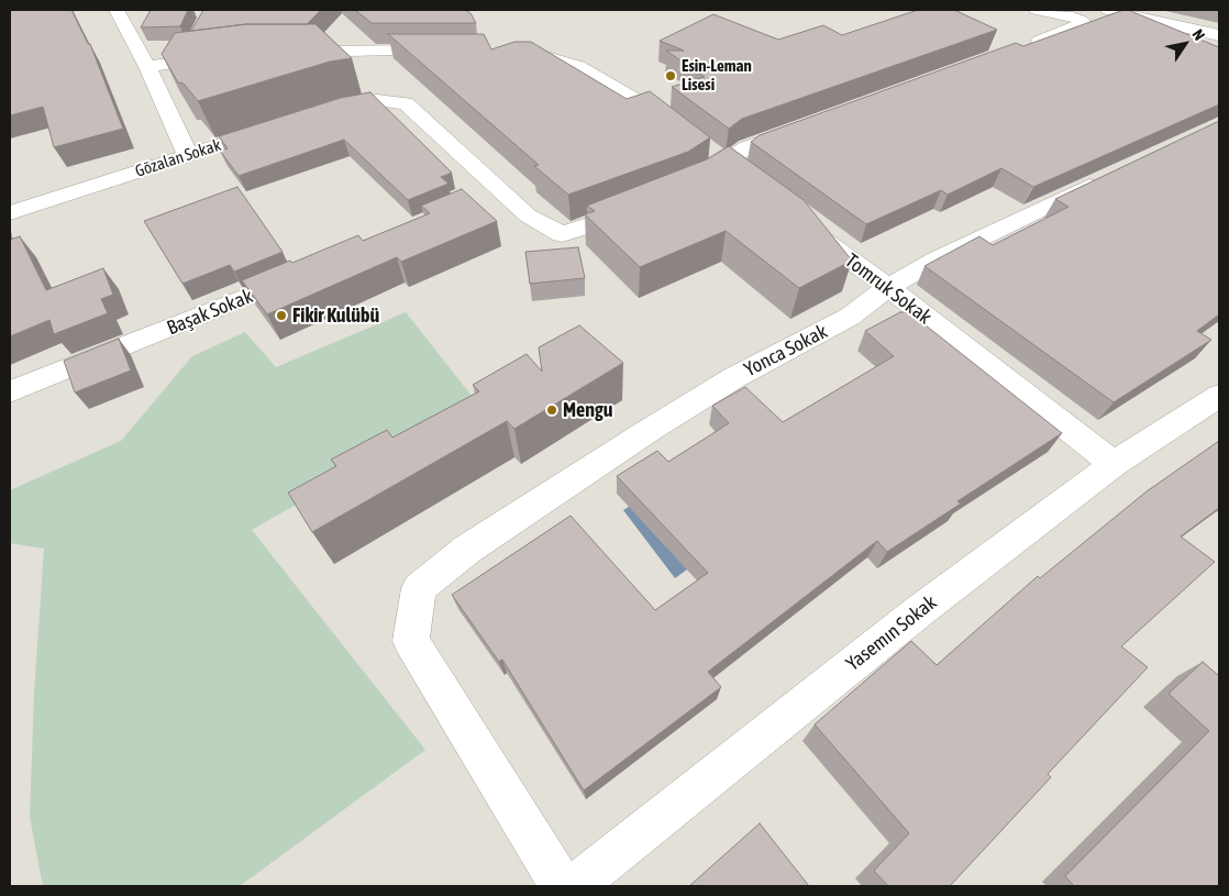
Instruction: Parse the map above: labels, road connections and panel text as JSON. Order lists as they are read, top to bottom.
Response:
{
  "streets": {
    "street": [
      "Gözalan Sokak",
      "Tomruk Sokak",
      "Başak Sokak",
      "Yonca Sokak",
      "Yasemın Sokak"
    ]
  },
  "crossings": [
    ["Tomruk Sokak", "Yonca Sokak"],
    ["Tomruk Sokak", "Yasemın Sokak"]
  ],
  "places": ["Esin-Leman Lisesi", "Fikir Kulübü", "Mengu"],
  "north": "top right"
}
